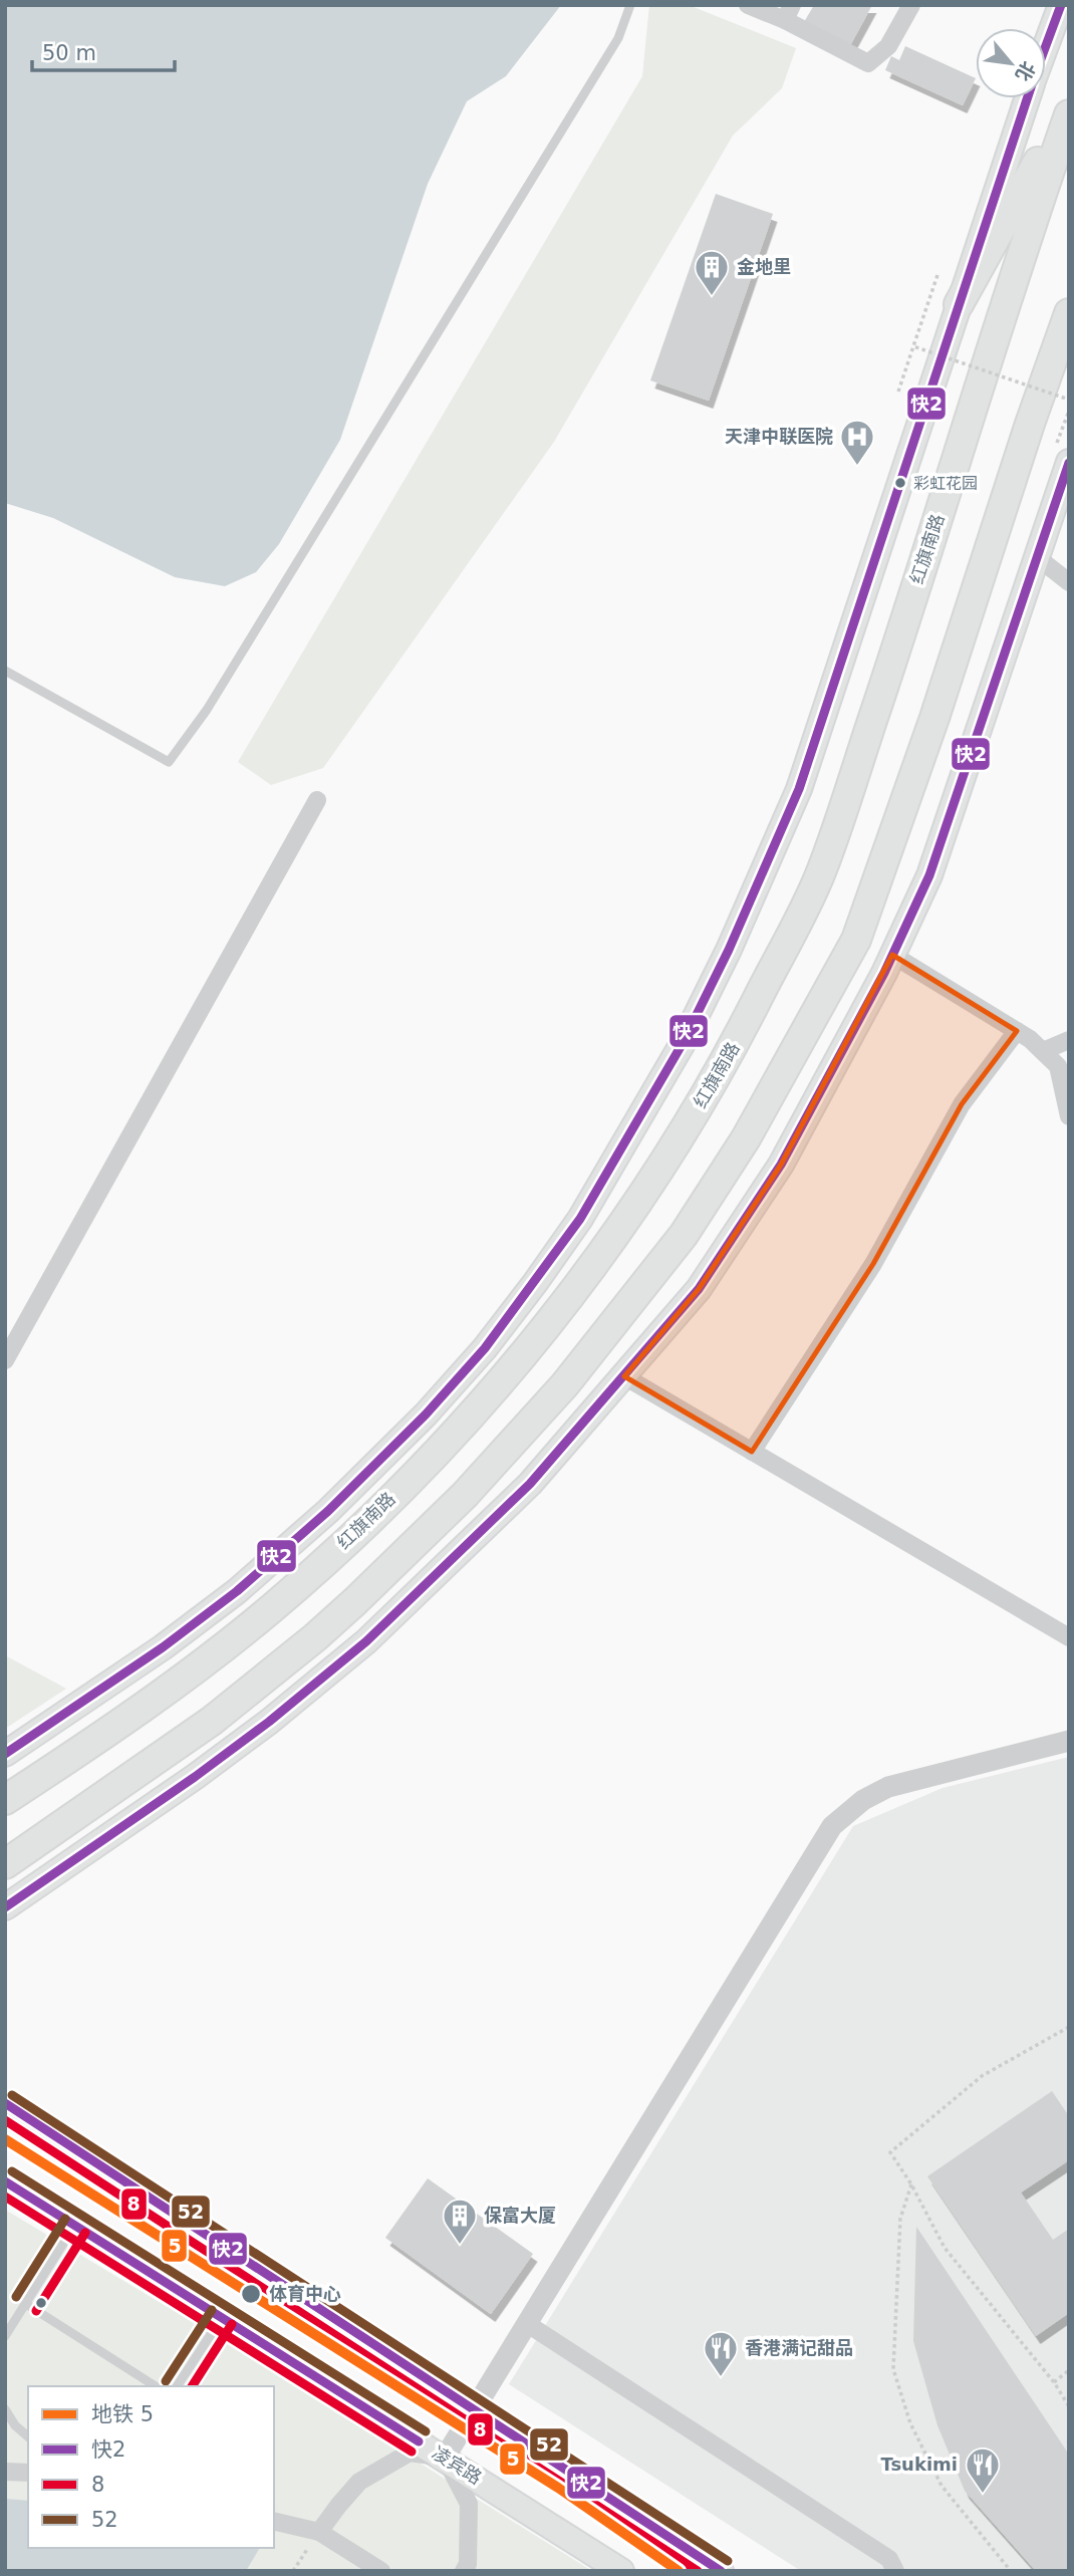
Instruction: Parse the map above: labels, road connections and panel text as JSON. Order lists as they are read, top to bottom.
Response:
{
  "streets": {
    "highway": ["红旗南路"],
    "main road": ["凌宾路"]
  },
  "places": {
    "building": ["金地里", "保富大厦"],
    "hospital": ["天津中联医院"],
    "other": ["彩虹花园", "体育中心"],
    "restaurant": ["香港满记甜品", "Tsukimi"]
  },
  "lines": [
    "transit line 快2",
    "transit line 52",
    "transit line 8",
    "metro line 5"
  ],
  "legend": [
    "地铁 5",
    "快2",
    "8",
    "52"
  ],
  "scale_bar": "50 m",
  "north": "bottom right"
}
